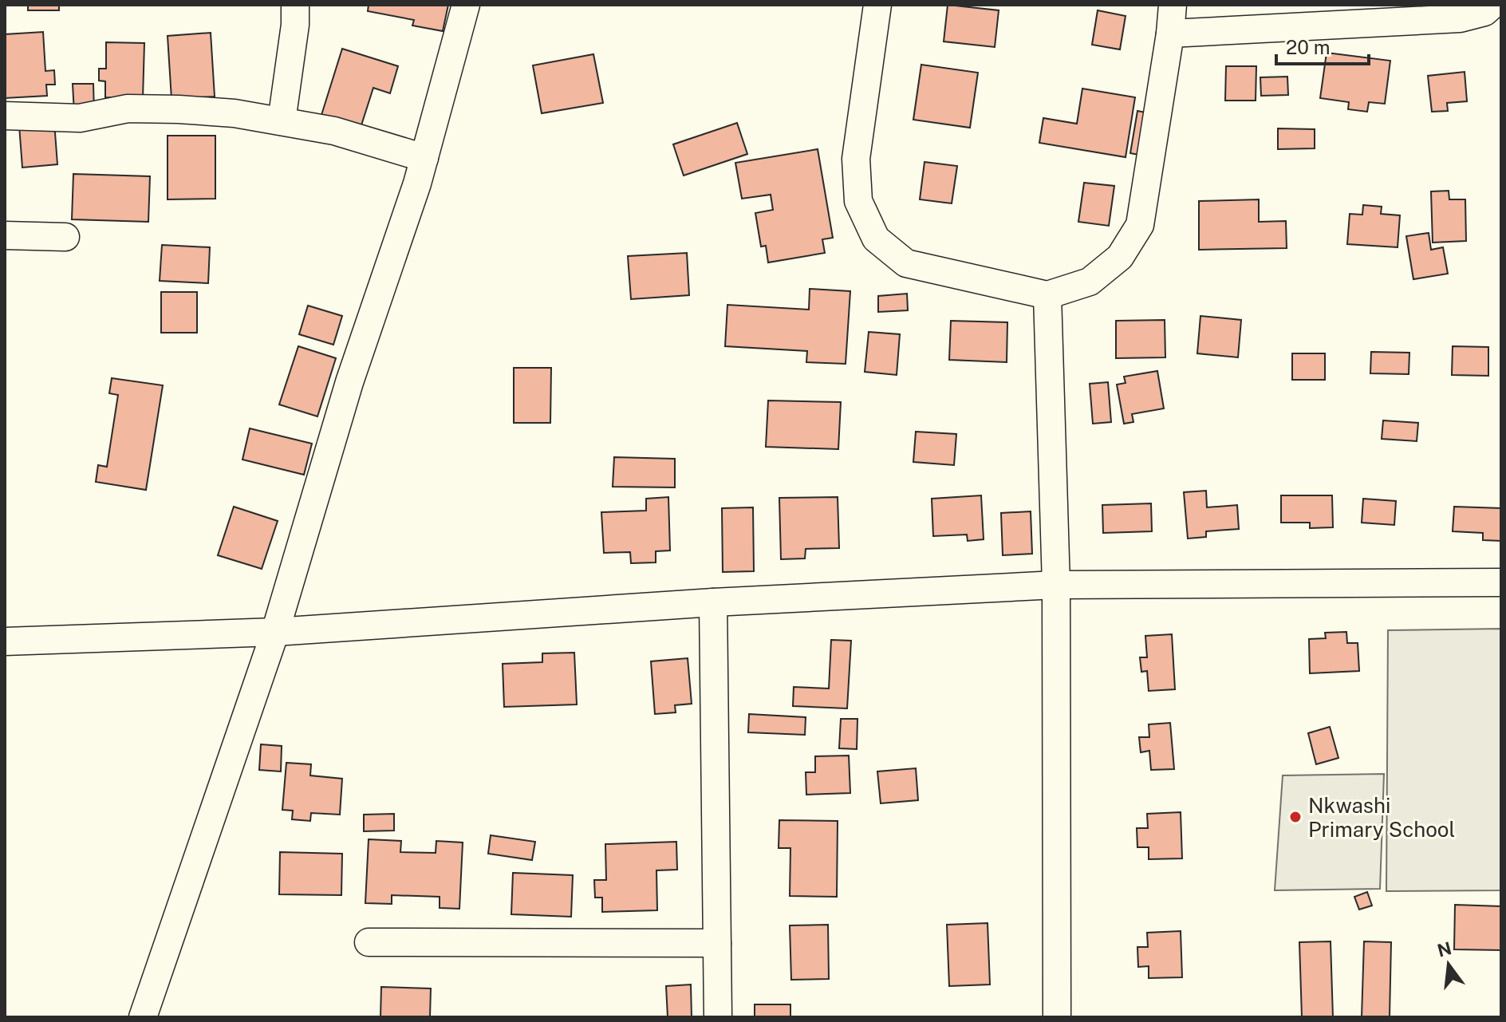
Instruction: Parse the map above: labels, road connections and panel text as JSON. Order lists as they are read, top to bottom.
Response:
{
  "places": ["Nkwashi Primary School"],
  "scale_bar": "20 m",
  "north": "top"
}
